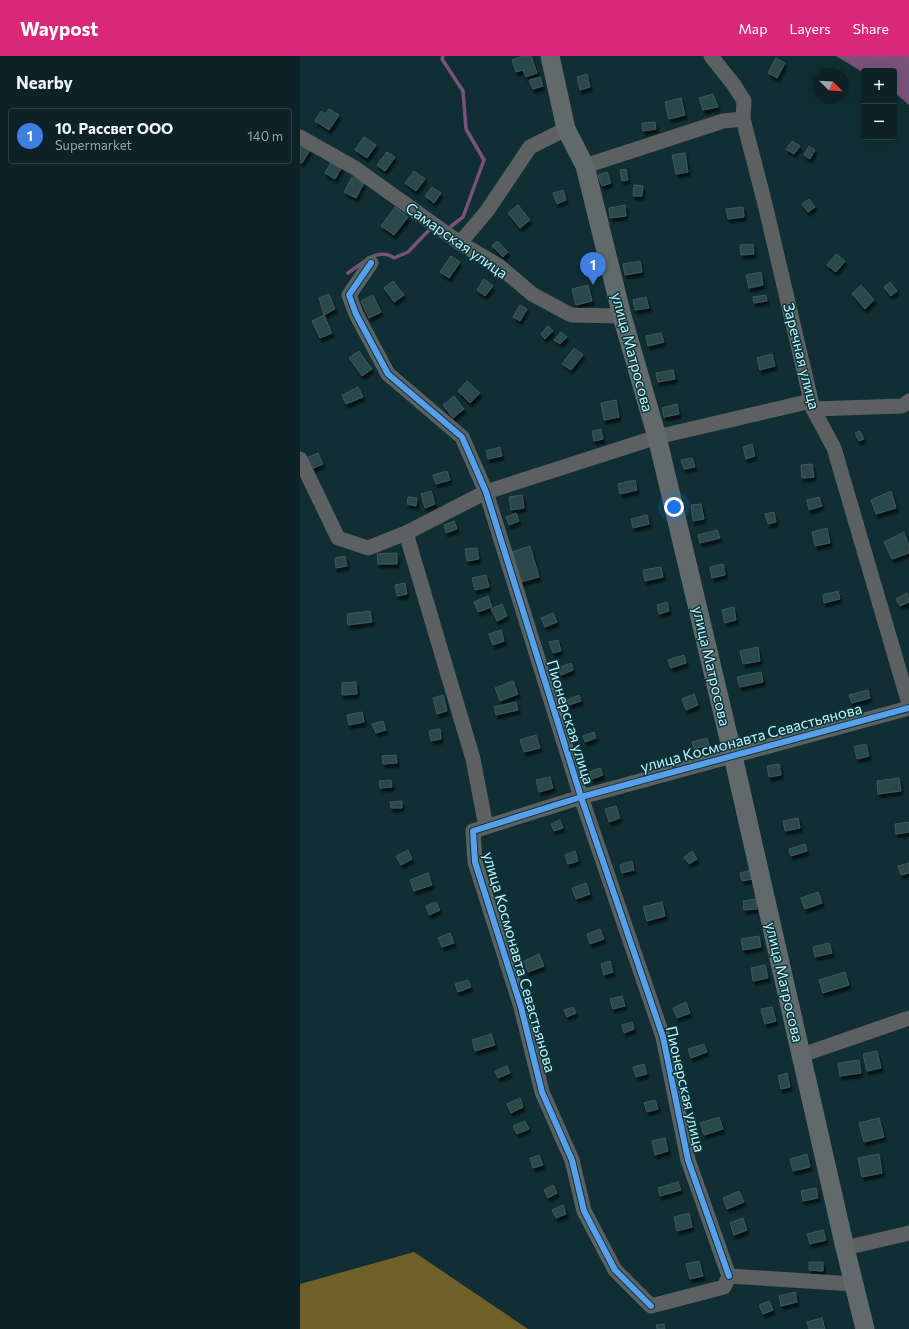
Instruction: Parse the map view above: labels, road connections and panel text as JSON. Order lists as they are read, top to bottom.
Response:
{
  "streets": {
    "main road": ["улица Матросова"],
    "street": [
      "Самарская улица",
      "Заречная улица",
      "Пионерская улица",
      "улица Космонавта Севастьянова"
    ]
  },
  "crossings": [
    ["Самарская улица", "улица Матросова"],
    ["улица Матросова", "улица Космонавта Севастьянова"],
    ["Пионерская улица", "улица Космонавта Севастьянова"]
  ],
  "north": "bottom right",
  "page": {
    "header": "Waypost",
    "nav": ["Map", "Layers", "Share"],
    "heading": "Nearby",
    "map_buttons": ["+", "−"],
    "list": [
      {
        "mark": "1",
        "name": "10. Рассвет ООО",
        "note": "Supermarket",
        "value": "140 m"
      }
    ],
    "pins": "1"
  }
}
